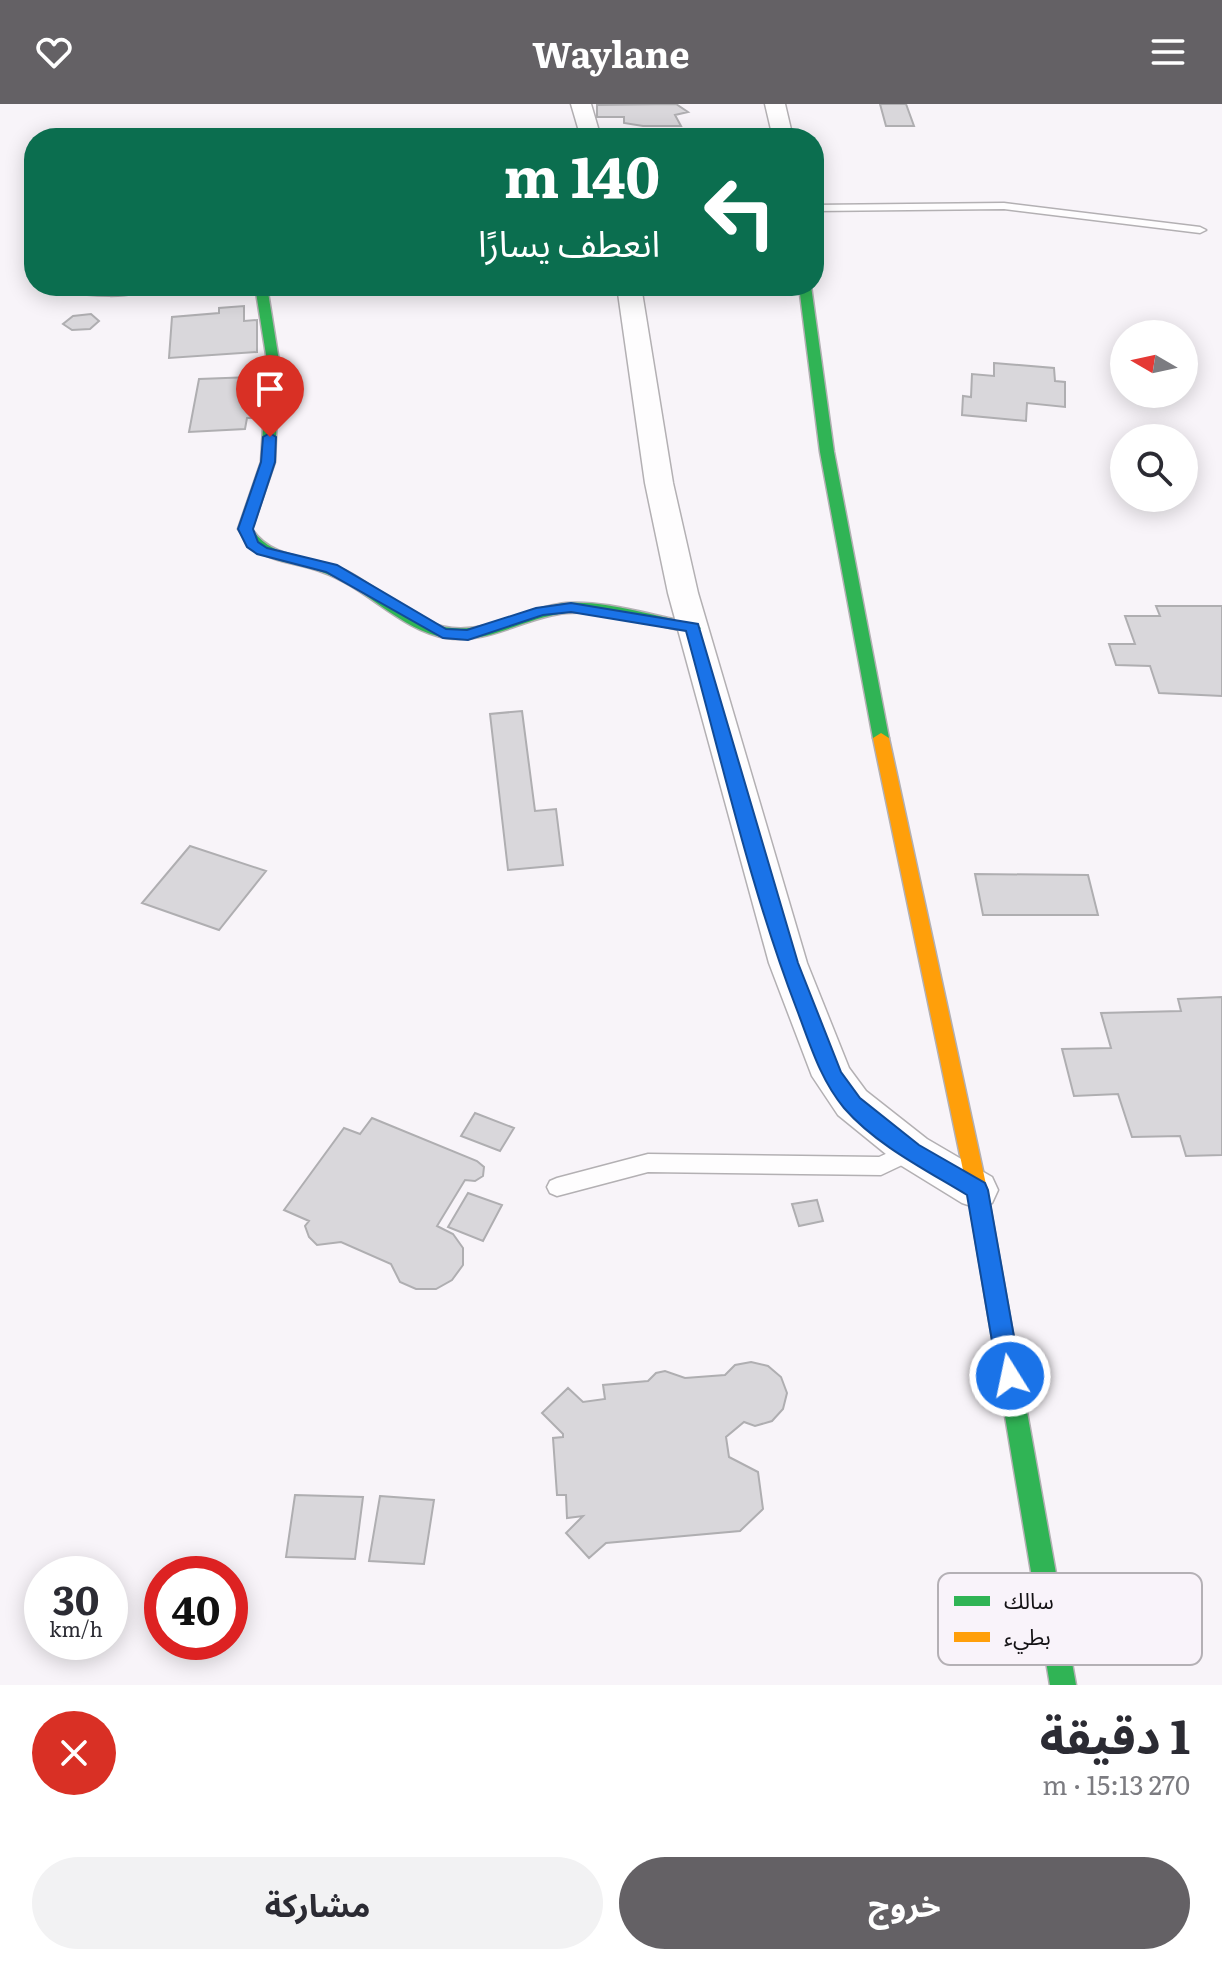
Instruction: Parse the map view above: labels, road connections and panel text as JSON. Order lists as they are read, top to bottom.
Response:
{
  "legend": ["سالك", "بطيء"],
  "north": "left",
  "page": {
    "header": "Waylane",
    "turn": ["140 m", "انعطف يسارًا"],
    "speed": "30 km/h",
    "limit": "40",
    "heading": ["1 دقيقة", "270 m · 15:13"],
    "buttons": ["خروج", "مشاركة"]
  }
}
